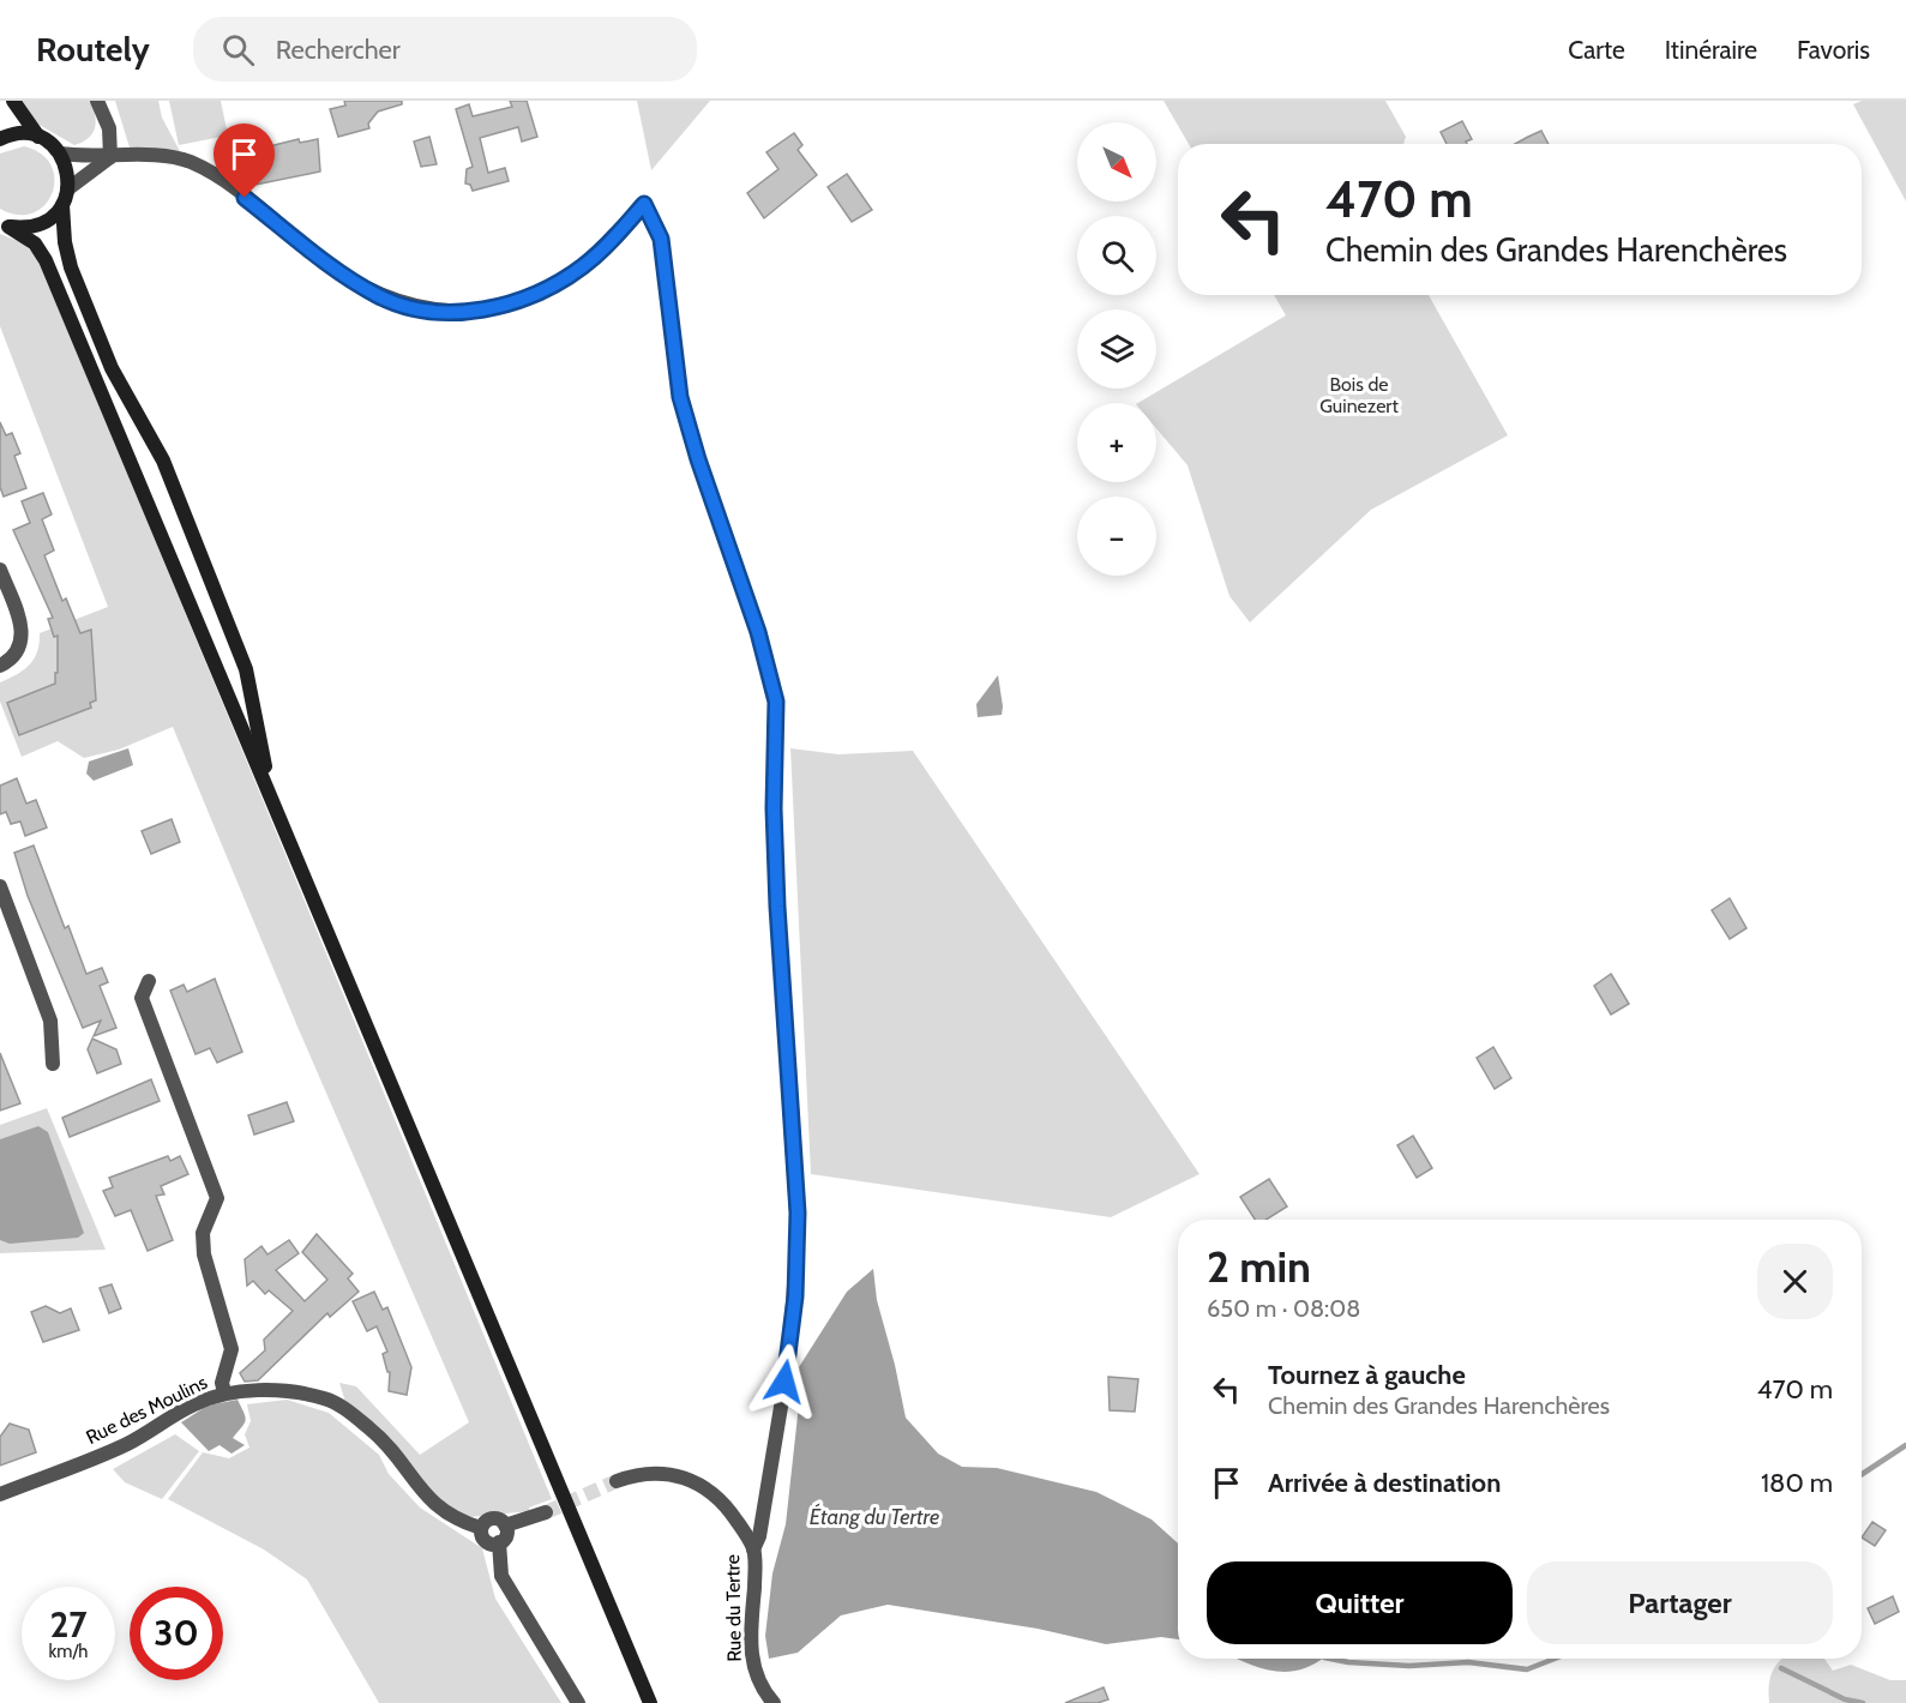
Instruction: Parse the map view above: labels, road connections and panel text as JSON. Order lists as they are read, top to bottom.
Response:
{
  "streets": {
    "street": ["Rue des Moulins", "Rue du Tertre"]
  },
  "water": ["Étang du Tertre"],
  "parks": ["Bois de Guinezert"],
  "north": "bottom right",
  "page": {
    "header": "Routely",
    "search": "Rechercher",
    "nav": ["Carte", "Itinéraire", "Favoris"],
    "map_buttons": ["+", "−"],
    "turn": ["470 m", "Chemin des Grandes Harenchères"],
    "heading": ["2 min", "650 m · 08:08"],
    "list": [
      {
        "name": "Tournez à gauche",
        "note": "Chemin des Grandes Harenchères",
        "value": "470 m"
      },
      {
        "name": "Arrivée à destination",
        "value": "180 m"
      }
    ],
    "buttons": ["Quitter", "Partager"],
    "speed": "27 km/h",
    "limit": "30"
  }
}
